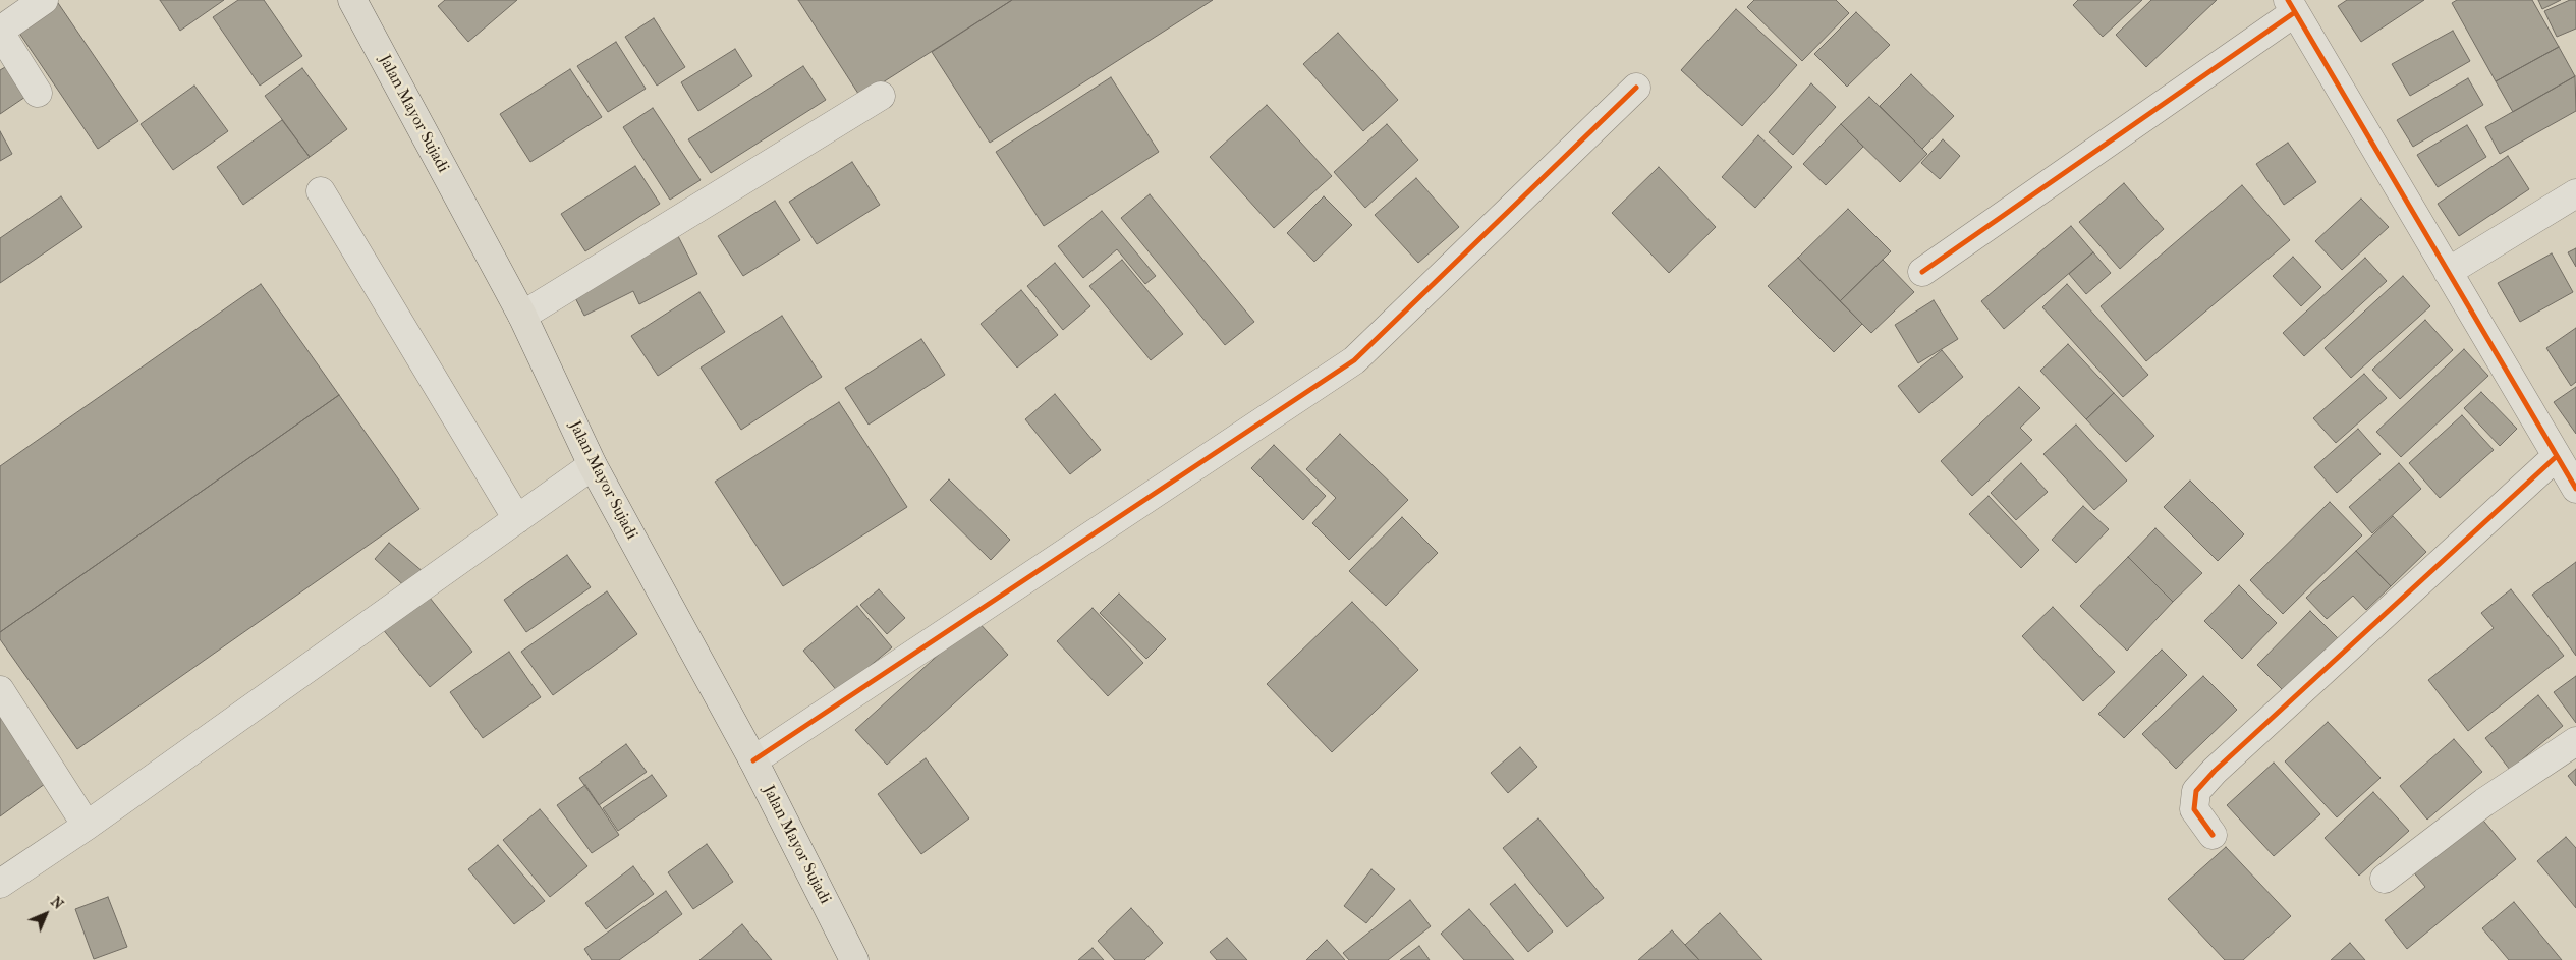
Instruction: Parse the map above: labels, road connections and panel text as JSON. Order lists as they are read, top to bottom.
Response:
{
  "streets": {
    "highway": ["Jalan Mayor Sujadi"]
  },
  "north": "top right"
}
